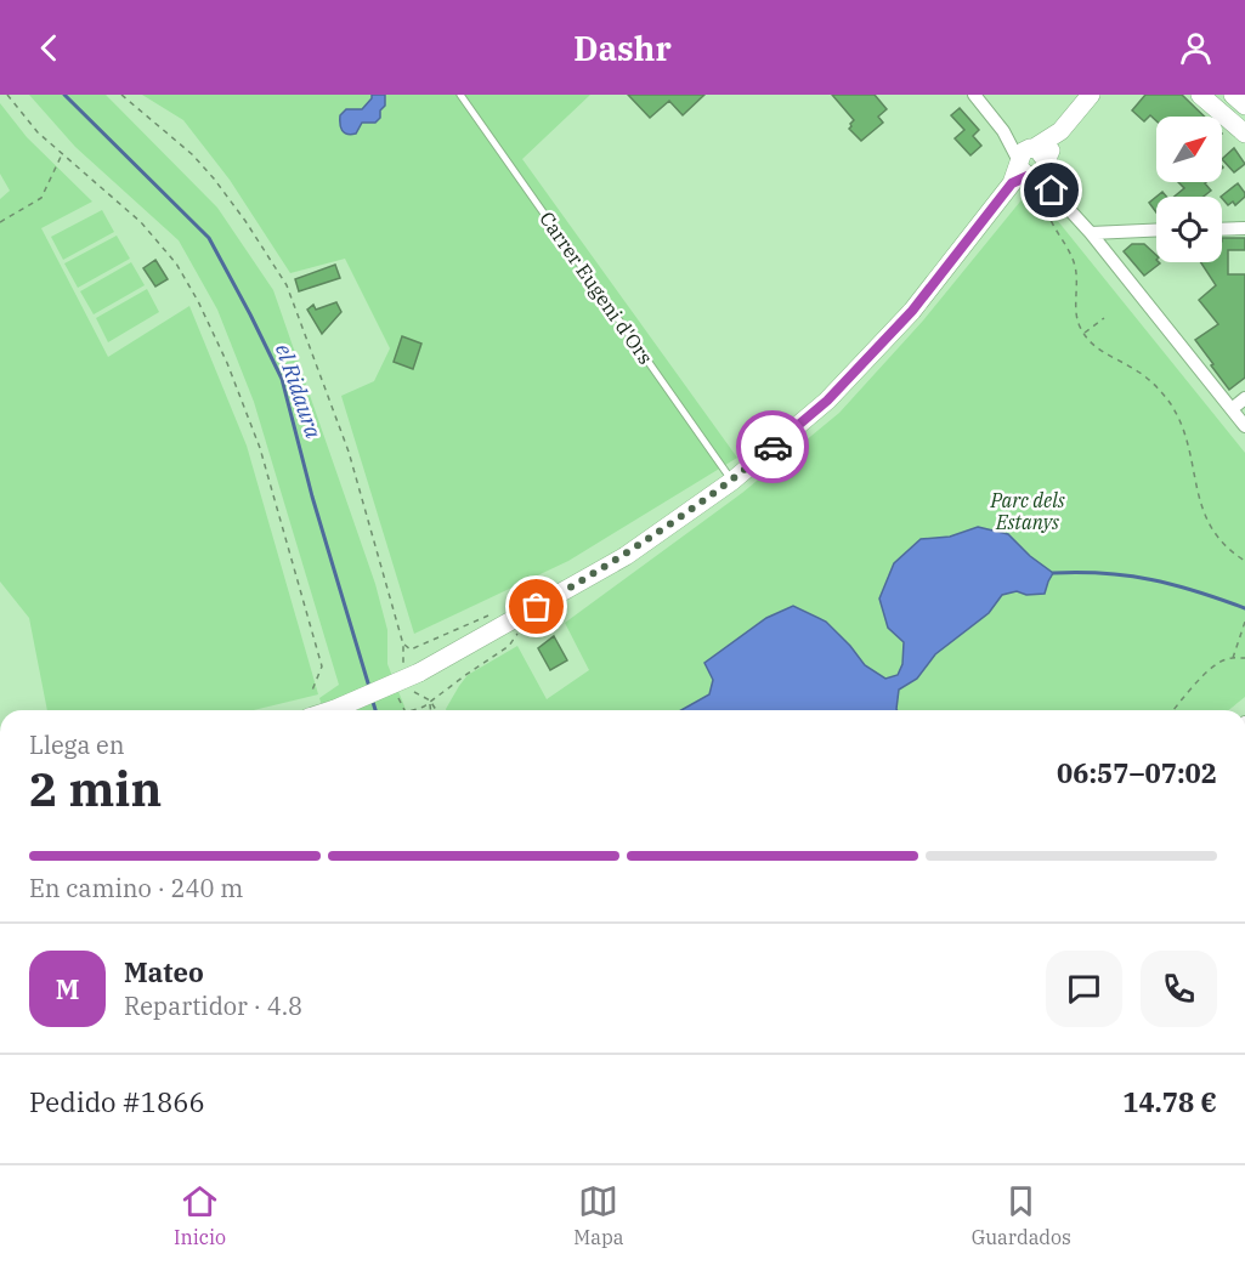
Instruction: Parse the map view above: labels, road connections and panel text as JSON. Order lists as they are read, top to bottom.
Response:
{
  "streets": {
    "lane": ["Carrer Eugeni d'Ors"]
  },
  "water": ["el Ridaura"],
  "parks": ["Parc dels Estanys"],
  "north": "top right",
  "page": {
    "header": "Dashr",
    "heading": ["2 min", "Llega en", "06:57–07:02"],
    "panel": [
      "Mateo",
      "Repartidor · 4.8",
      "Pedido #1866",
      "14.78 €"
    ],
    "bar": "En camino · 240 m",
    "round": "M",
    "tabs": ["Inicio", "Mapa", "Guardados"]
  }
}
